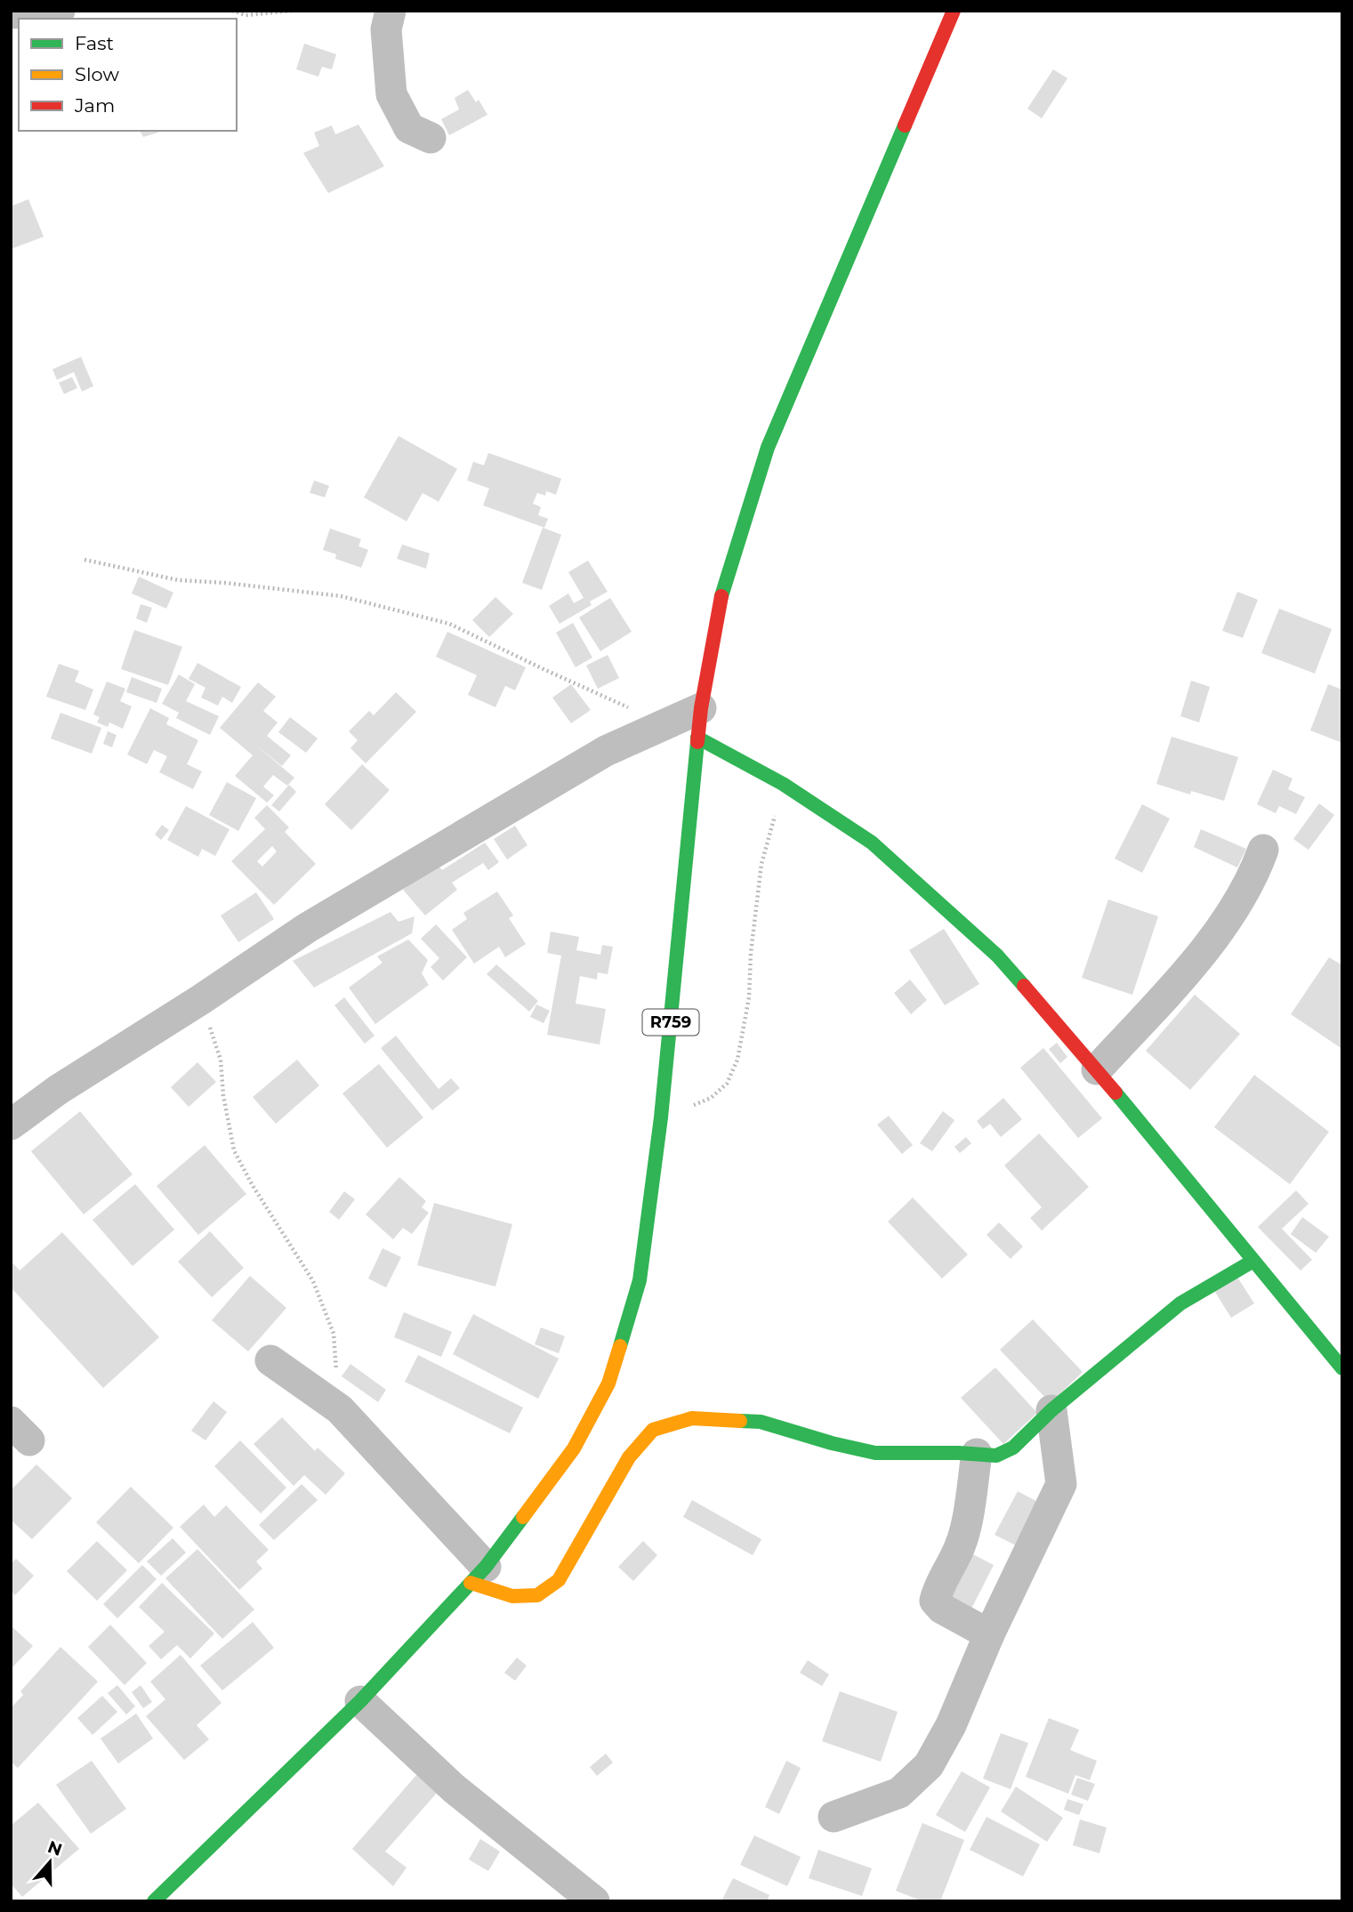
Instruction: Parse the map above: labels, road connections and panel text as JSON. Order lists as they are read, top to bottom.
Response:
{
  "streets": {
    "main road": ["R759"]
  },
  "legend": ["Fast", "Slow", "Jam"],
  "north": "top"
}
